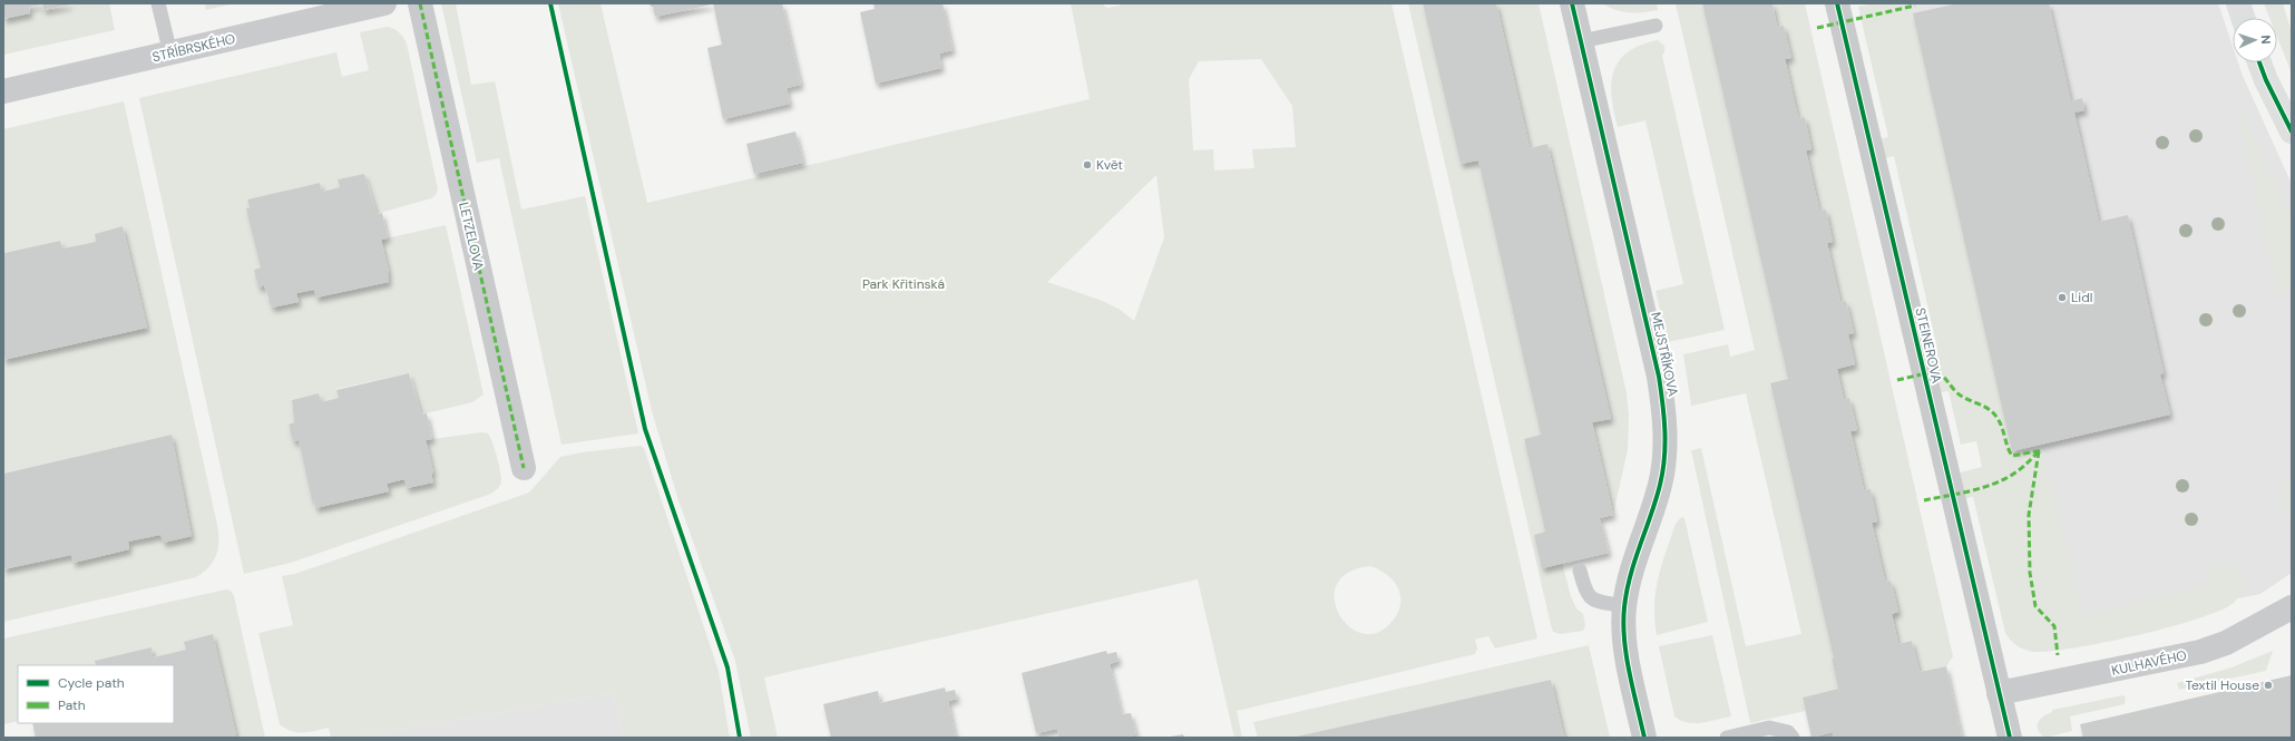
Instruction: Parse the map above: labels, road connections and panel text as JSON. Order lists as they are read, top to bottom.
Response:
{
  "streets": {
    "street": [
      "STŘÍBRSKÉHO",
      "LETZELOVA",
      "STEINEROVA",
      "MEJSTŘÍKOVA",
      "KULHAVÉHO"
    ]
  },
  "crossings": [
    ["STEINEROVA", "KULHAVÉHO"]
  ],
  "parks": ["Park Křitinská"],
  "places": ["Květ", "Lidl", "Textil House"],
  "legend": ["Cycle path", "Path"],
  "north": "right"
}
